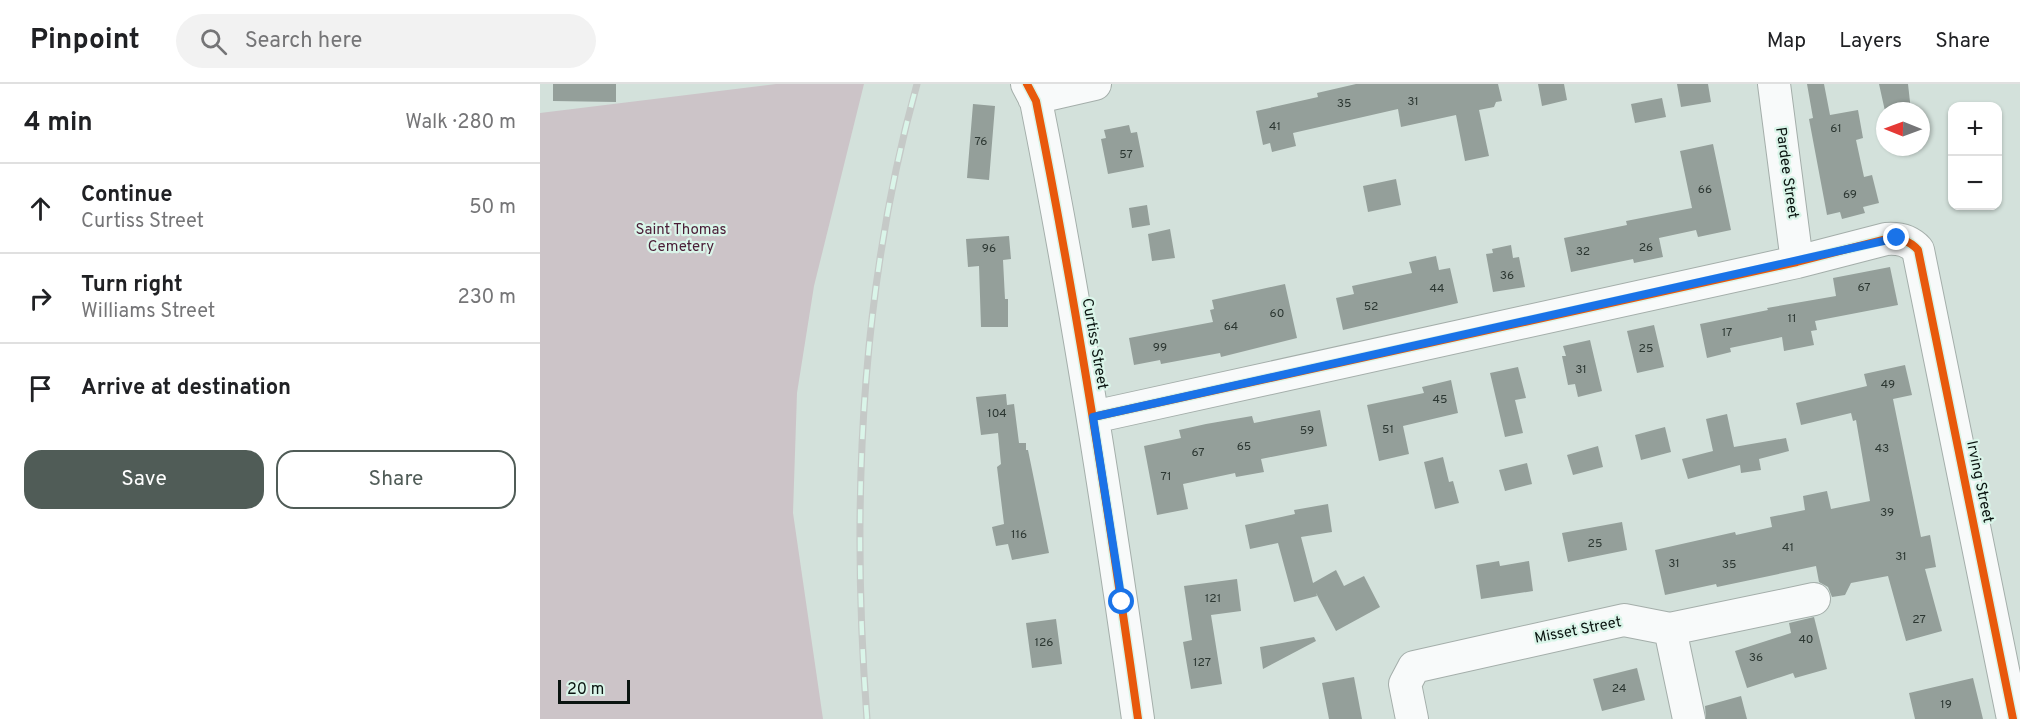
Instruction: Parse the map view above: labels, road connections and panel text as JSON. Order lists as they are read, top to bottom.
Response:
{
  "streets": {
    "street": [
      "Pardee Street",
      "Curtiss Street",
      "Irving Street",
      "Misset Street"
    ]
  },
  "crossings": [
    ["Pardee Street", "Irving Street"]
  ],
  "parks": ["Saint Thomas Cemetery"],
  "house_numbers": [
    "31",
    "35",
    "41",
    "61",
    "76",
    "57",
    "66",
    "69",
    "26",
    "96",
    "32",
    "36",
    "67",
    "44",
    "52",
    "60",
    "11",
    "64",
    "17",
    "99",
    "25",
    "31",
    "49",
    "45",
    "104",
    "51",
    "59",
    "65",
    "43",
    "67",
    "71",
    "39",
    "116",
    "25",
    "41",
    "31",
    "31",
    "35",
    "121",
    "27",
    "40",
    "126",
    "36",
    "127",
    "24",
    "19"
  ],
  "scale_bar": "20 m",
  "north": "left",
  "page": {
    "header": "Pinpoint",
    "search": "Search here",
    "nav": ["Map", "Layers", "Share"],
    "heading": ["4 min", "Walk · 280 m"],
    "map_buttons": ["+", "−"],
    "list": [
      ["Continue", "Curtiss Street", "50 m"],
      ["Turn right", "Williams Street", "230 m"],
      "Arrive at destination"
    ],
    "buttons": ["Save", "Share"],
    "scale": "20 m"
  }
}
